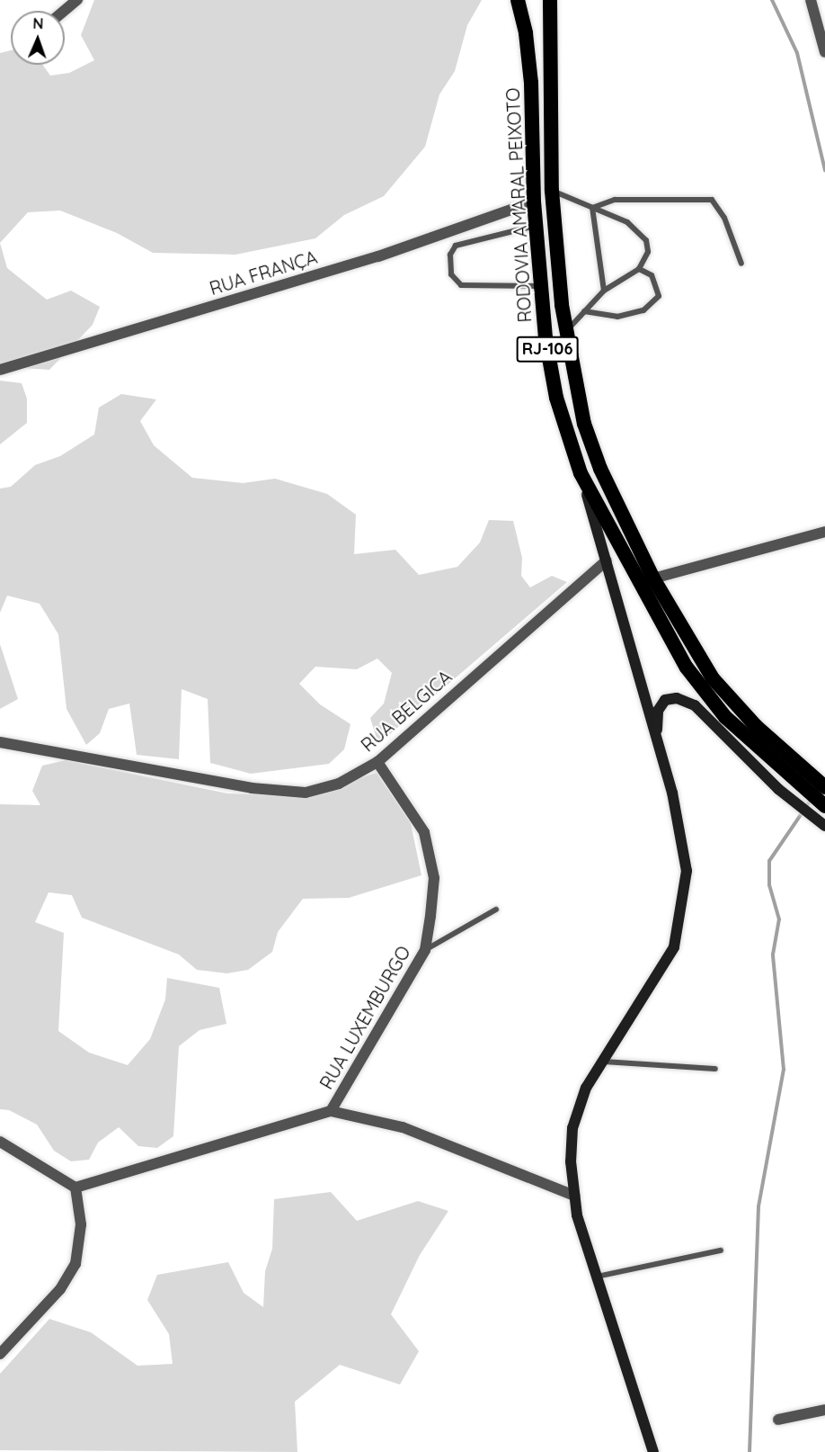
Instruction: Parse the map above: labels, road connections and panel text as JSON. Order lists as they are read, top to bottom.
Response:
{
  "streets": {
    "highway": ["RODOVIA AMARAL PEIXOTO", "RJ-106"],
    "street": ["RUA FRANÇA", "RUA BELGICA", "RUA LUXEMBURGO"]
  },
  "crossings": [
    ["RODOVIA AMARAL PEIXOTO", "RUA FRANÇA"],
    ["RUA BELGICA", "RUA LUXEMBURGO"]
  ],
  "north": "top"
}
